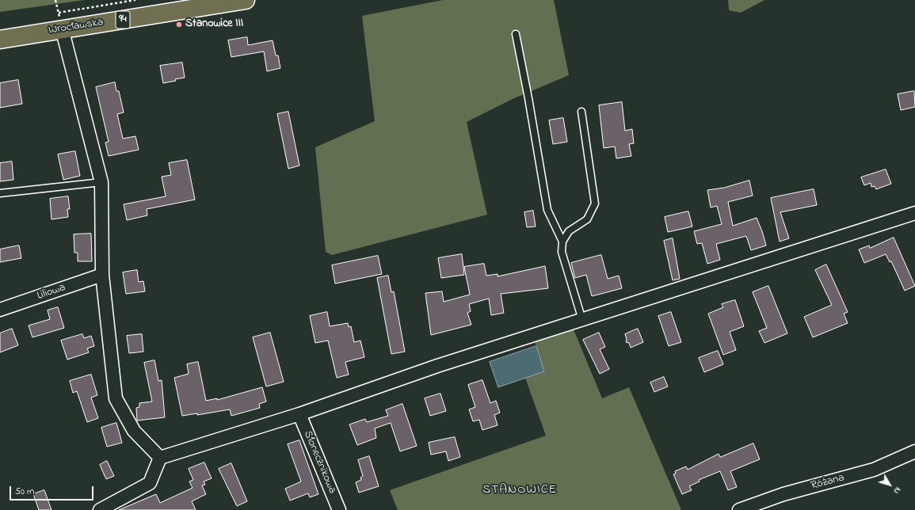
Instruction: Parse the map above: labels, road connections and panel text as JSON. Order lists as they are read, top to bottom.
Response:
{
  "streets": {
    "main road": ["94", "Wrocławska"],
    "street": ["Liliowa", "Słonecznikowa", "Różana"]
  },
  "districts": ["STANOWICE"],
  "places": ["Stanowice III"],
  "scale_bar": "50 m",
  "north": "bottom right"
}
